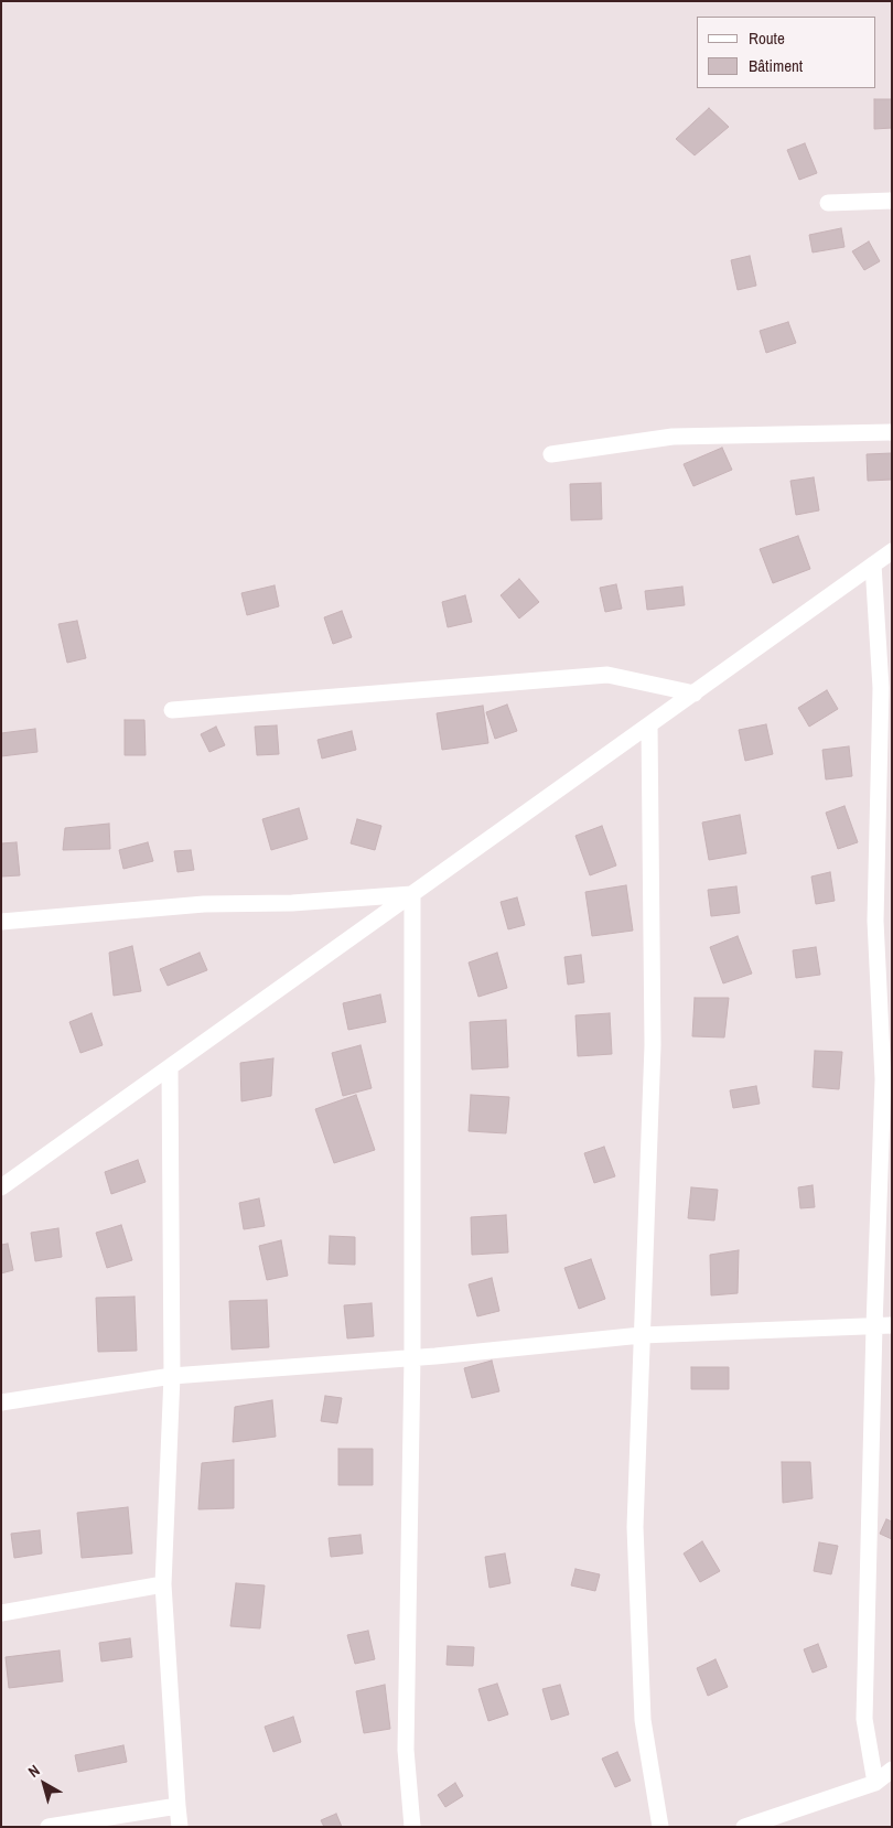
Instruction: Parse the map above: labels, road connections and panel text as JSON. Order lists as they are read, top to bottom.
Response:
{
  "legend": ["Route", "Bâtiment"],
  "north": "top left"
}
